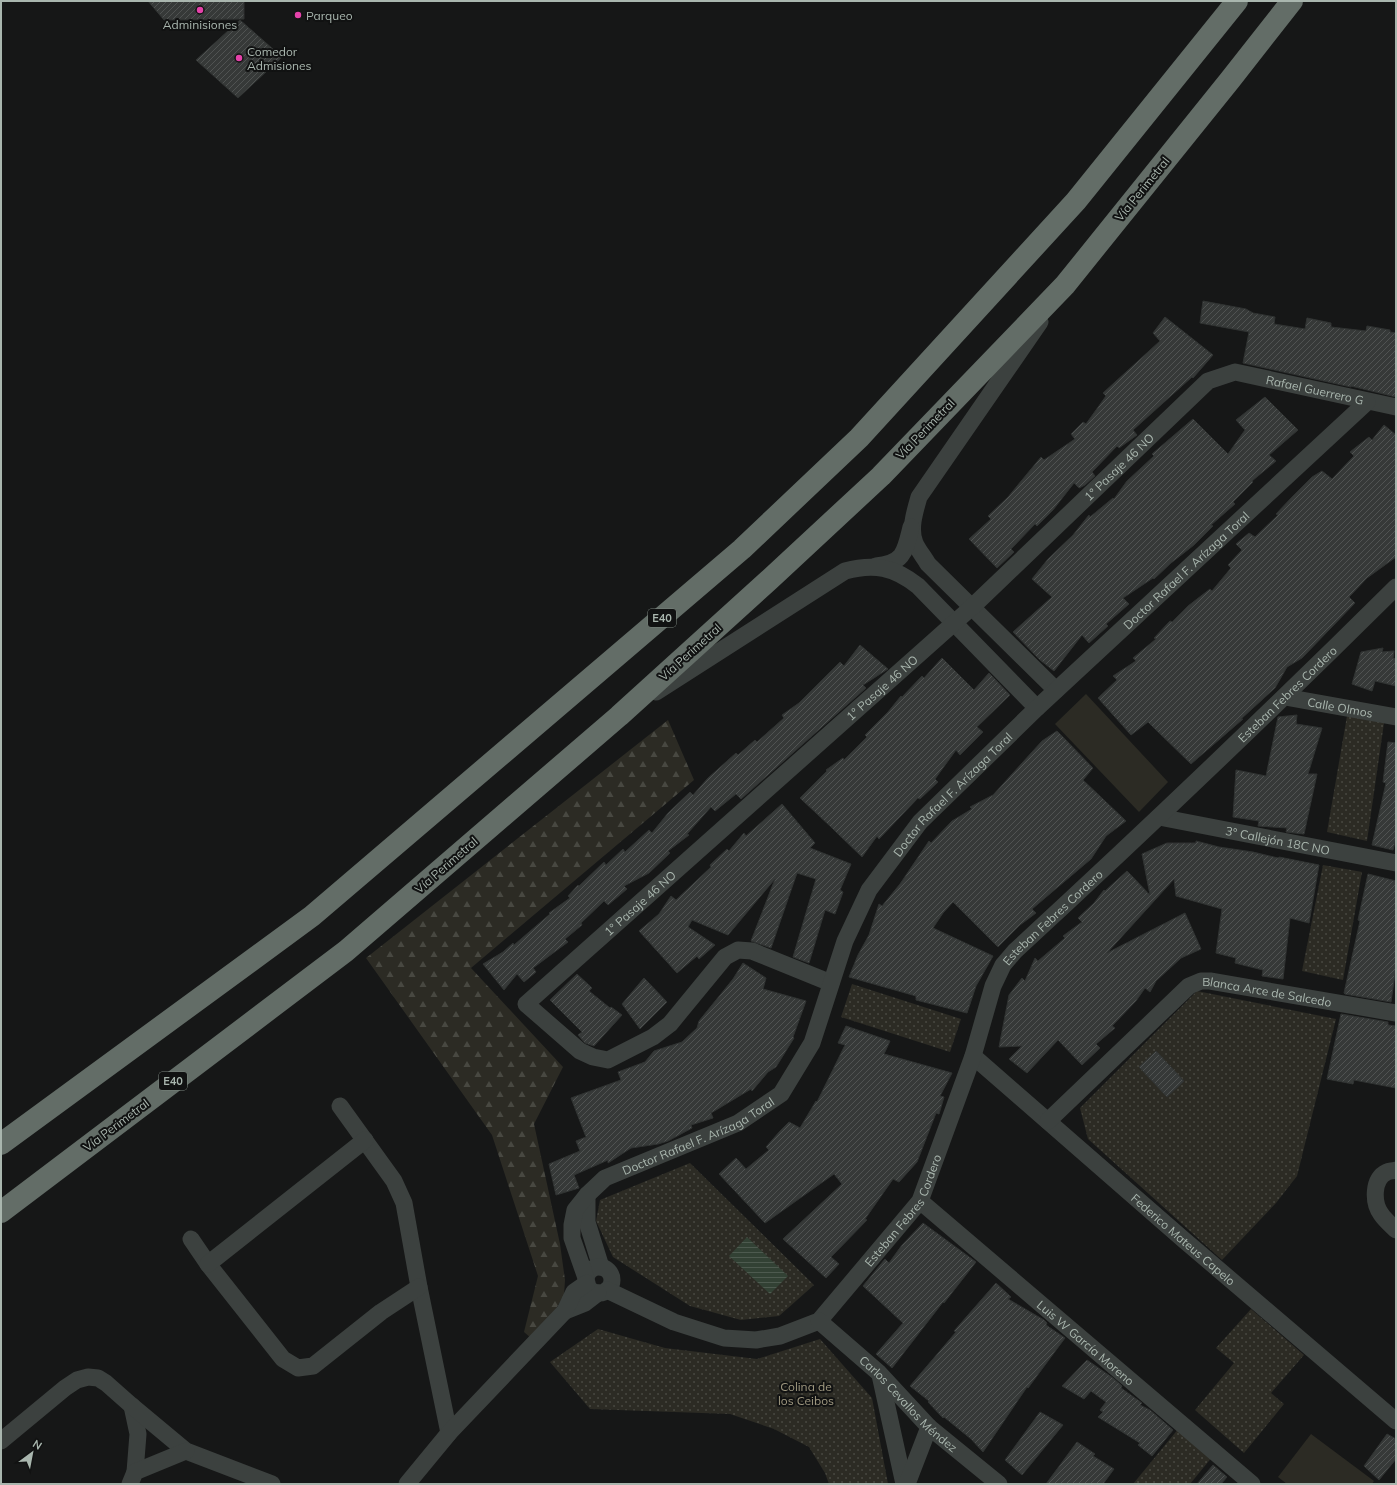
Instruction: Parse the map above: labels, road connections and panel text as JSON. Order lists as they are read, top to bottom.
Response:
{
  "streets": {
    "highway": ["Vía Perimetral", "E40"],
    "street": [
      "Rafael Guerrero G",
      "1° Pasaje 46 NO",
      "Doctor Rafael F. Arízaga Toral",
      "Esteban Febres Cordero",
      "Calle Olmos",
      "3° Callejón 18C NO",
      "Blanca Arce de Salcedo",
      "Federico Mateus Capelo",
      "Luis W García Moreno",
      "Carlos Cevallos Méndez"
    ]
  },
  "crossings": [
    ["Rafael Guerrero G", "1° Pasaje 46 NO"],
    ["Rafael Guerrero G", "Doctor Rafael F. Arízaga Toral"],
    ["1° Pasaje 46 NO", "Doctor Rafael F. Arízaga Toral"],
    ["Esteban Febres Cordero", "Calle Olmos"],
    ["Esteban Febres Cordero", "3° Callejón 18C NO"],
    ["Esteban Febres Cordero", "Federico Mateus Capelo"],
    ["Esteban Febres Cordero", "Luis W García Moreno"],
    ["Esteban Febres Cordero", "Carlos Cevallos Méndez"],
    ["Blanca Arce de Salcedo", "Federico Mateus Capelo"]
  ],
  "parks": ["Colina de los Ceibos"],
  "places": ["Adminisiones", "Parqueo", "Comedor Admisiones"],
  "north": "top right"
}
